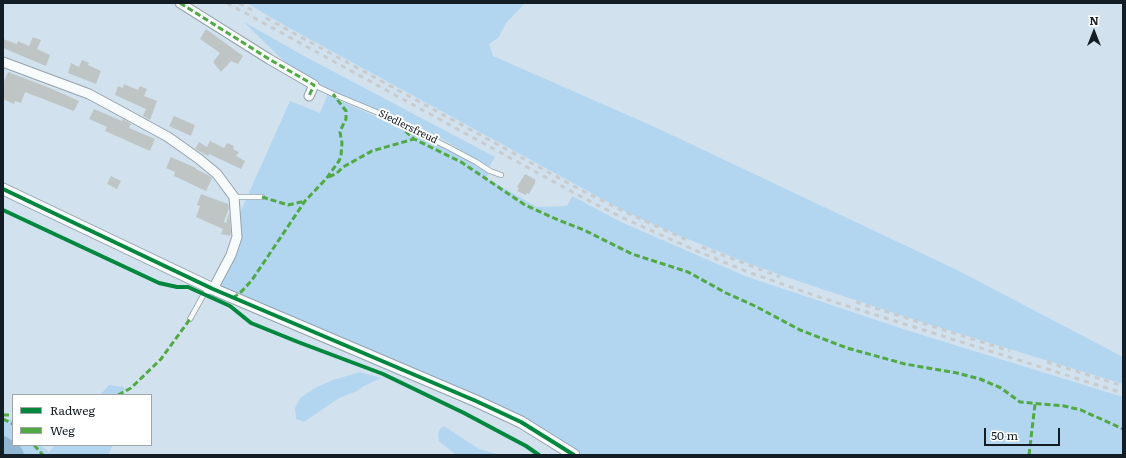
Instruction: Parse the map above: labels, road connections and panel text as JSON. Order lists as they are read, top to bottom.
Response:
{
  "streets": {
    "street": ["Siedlersfreud"]
  },
  "legend": ["Radweg", "Weg"],
  "scale_bar": "50 m",
  "north": "top"
}
